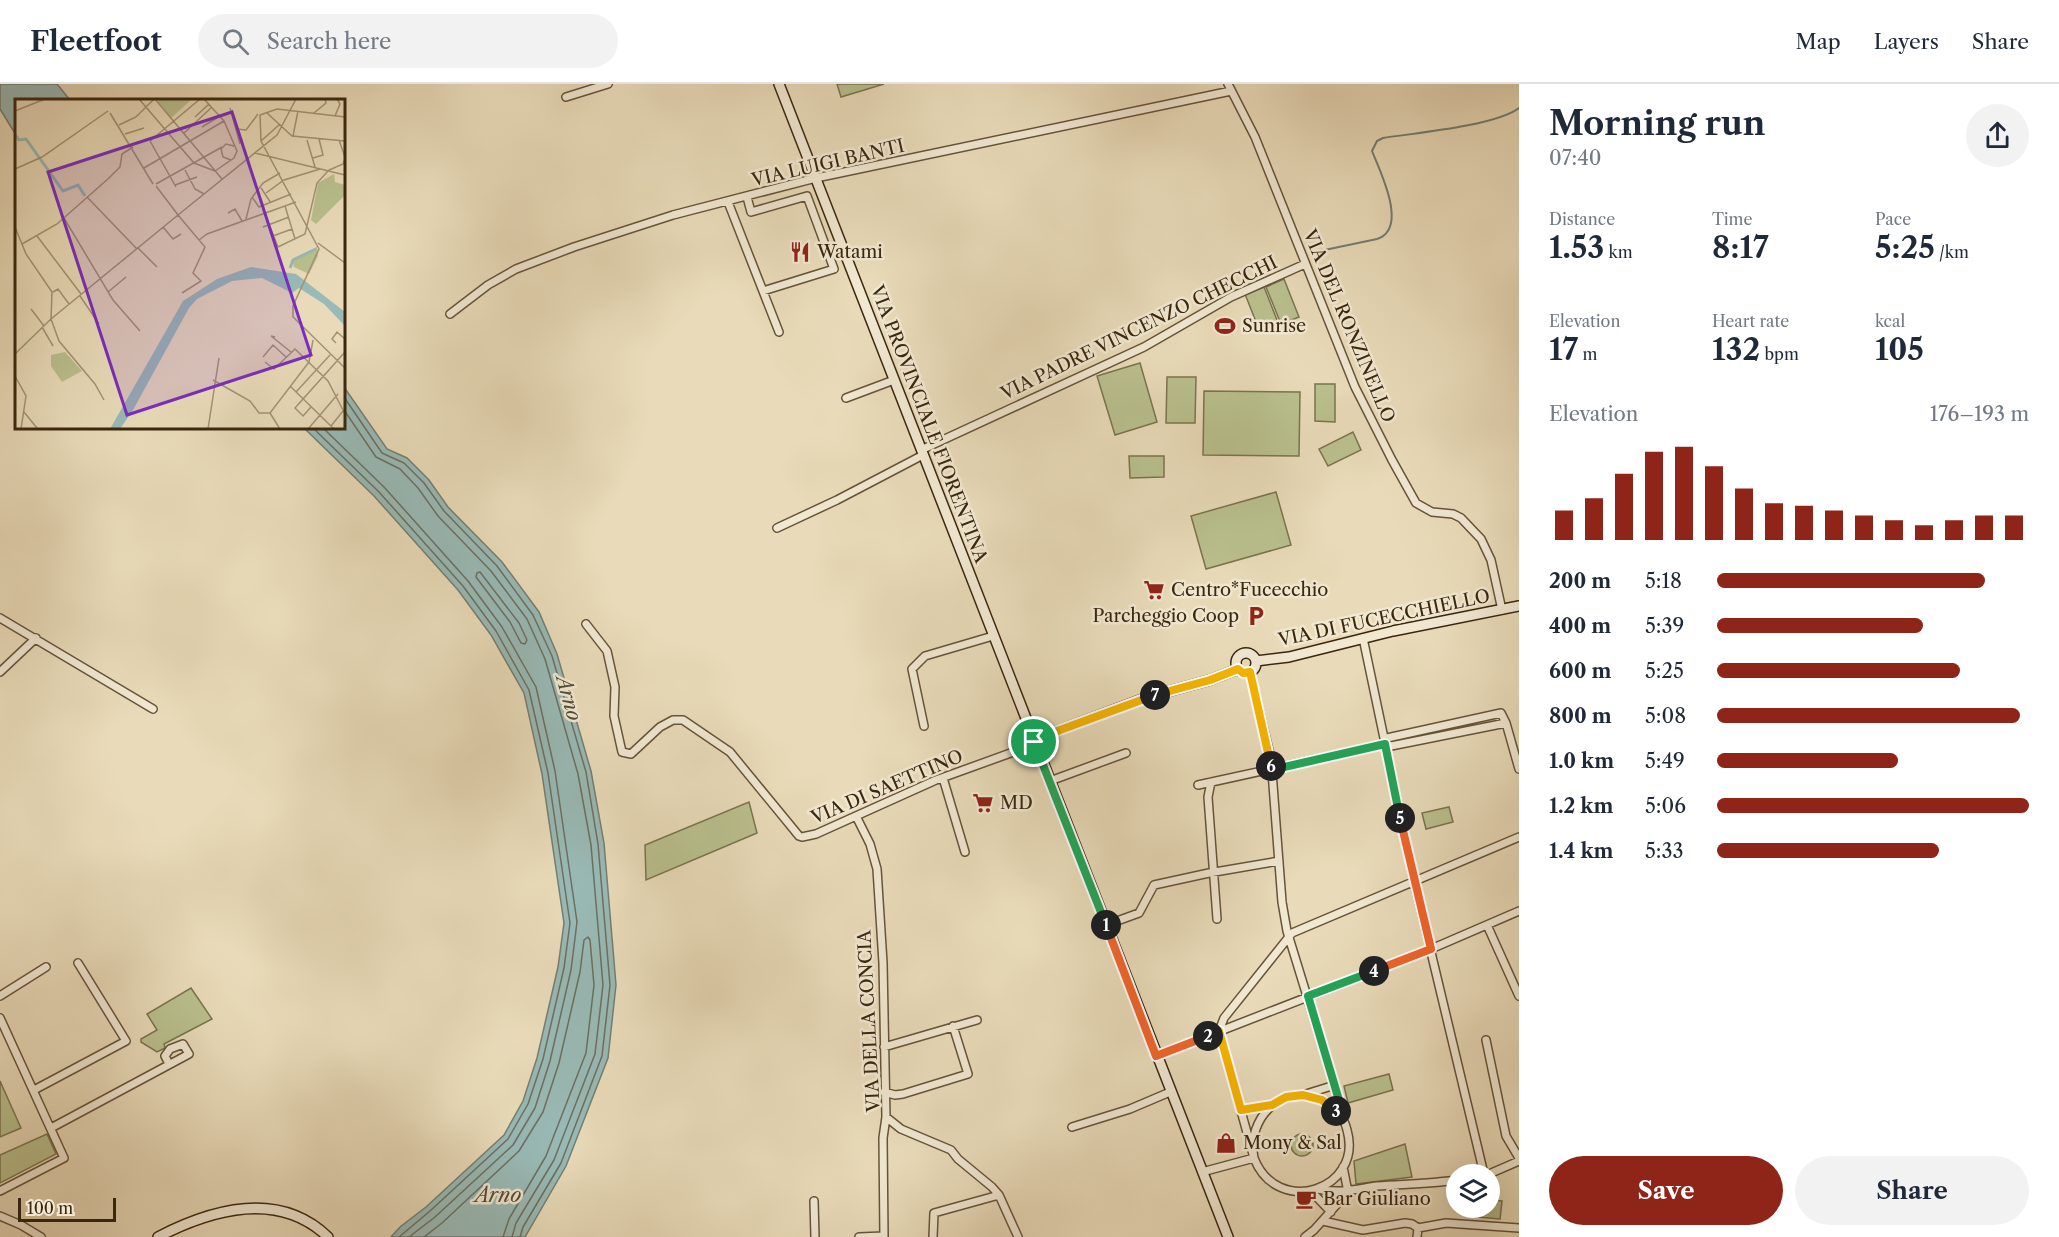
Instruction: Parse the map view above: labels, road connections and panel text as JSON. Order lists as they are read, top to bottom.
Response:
{
  "streets": {
    "main road": ["VIA PROVINCIALE FIORENTINA", "VIA DI FUCECCHIELLO"],
    "street": [
      "VIA LUIGI BANTI",
      "VIA DEL RONZINELLO",
      "VIA PADRE VINCENZO CHECCHI",
      "VIA DI SAETTINO",
      "VIA DELLA CONCIA"
    ]
  },
  "crossings": [
    ["VIA LUIGI BANTI", "VIA DEL RONZINELLO"],
    ["VIA LUIGI BANTI", "VIA PROVINCIALE FIORENTINA"],
    ["VIA DEL RONZINELLO", "VIA PADRE VINCENZO CHECCHI"],
    ["VIA DEL RONZINELLO", "VIA DI FUCECCHIELLO"],
    ["VIA PADRE VINCENZO CHECCHI", "VIA PROVINCIALE FIORENTINA"],
    ["VIA PROVINCIALE FIORENTINA", "VIA DI FUCECCHIELLO"],
    ["VIA PROVINCIALE FIORENTINA", "VIA DI SAETTINO"],
    ["VIA DI FUCECCHIELLO", "VIA DI SAETTINO"],
    ["VIA DI SAETTINO", "VIA DELLA CONCIA"]
  ],
  "water": ["Arno"],
  "places": {
    "restaurant": ["Watami"],
    "sports": ["Sunrise"],
    "supermarket": ["Centro*Fucecchio", "MD"],
    "parking": ["Parcheggio Coop"],
    "shop": ["Mony & Sal"],
    "cafe": ["Bar Giuliano"]
  },
  "scale_bar": "100 m",
  "page": {
    "header": "Fleetfoot",
    "search": "Search here",
    "nav": ["Map", "Layers", "Share"],
    "heading": ["Morning run", "07:40"],
    "stats": [
      ["Distance", "1.53 km"],
      ["Time", "8:17"],
      ["Pace", "5:25 /km"],
      ["Elevation", "17 m"],
      ["Heart rate", "132 bpm"],
      ["kcal", "105"]
    ],
    "chart": ["Elevation", "176–193 m"],
    "list": [
      {
        "name": "200 m",
        "note": "5:18"
      },
      {
        "name": "400 m",
        "note": "5:39"
      },
      {
        "name": "600 m",
        "note": "5:25"
      },
      {
        "name": "800 m",
        "note": "5:08"
      },
      {
        "name": "1.0 km",
        "note": "5:49"
      },
      {
        "name": "1.2 km",
        "note": "5:06"
      },
      {
        "name": "1.4 km",
        "note": "5:33"
      }
    ],
    "pins": [
      "7",
      "6",
      "5",
      "1",
      "4",
      "2",
      "3"
    ],
    "buttons": ["Save", "Share"],
    "scale": "100 m"
  }
}
